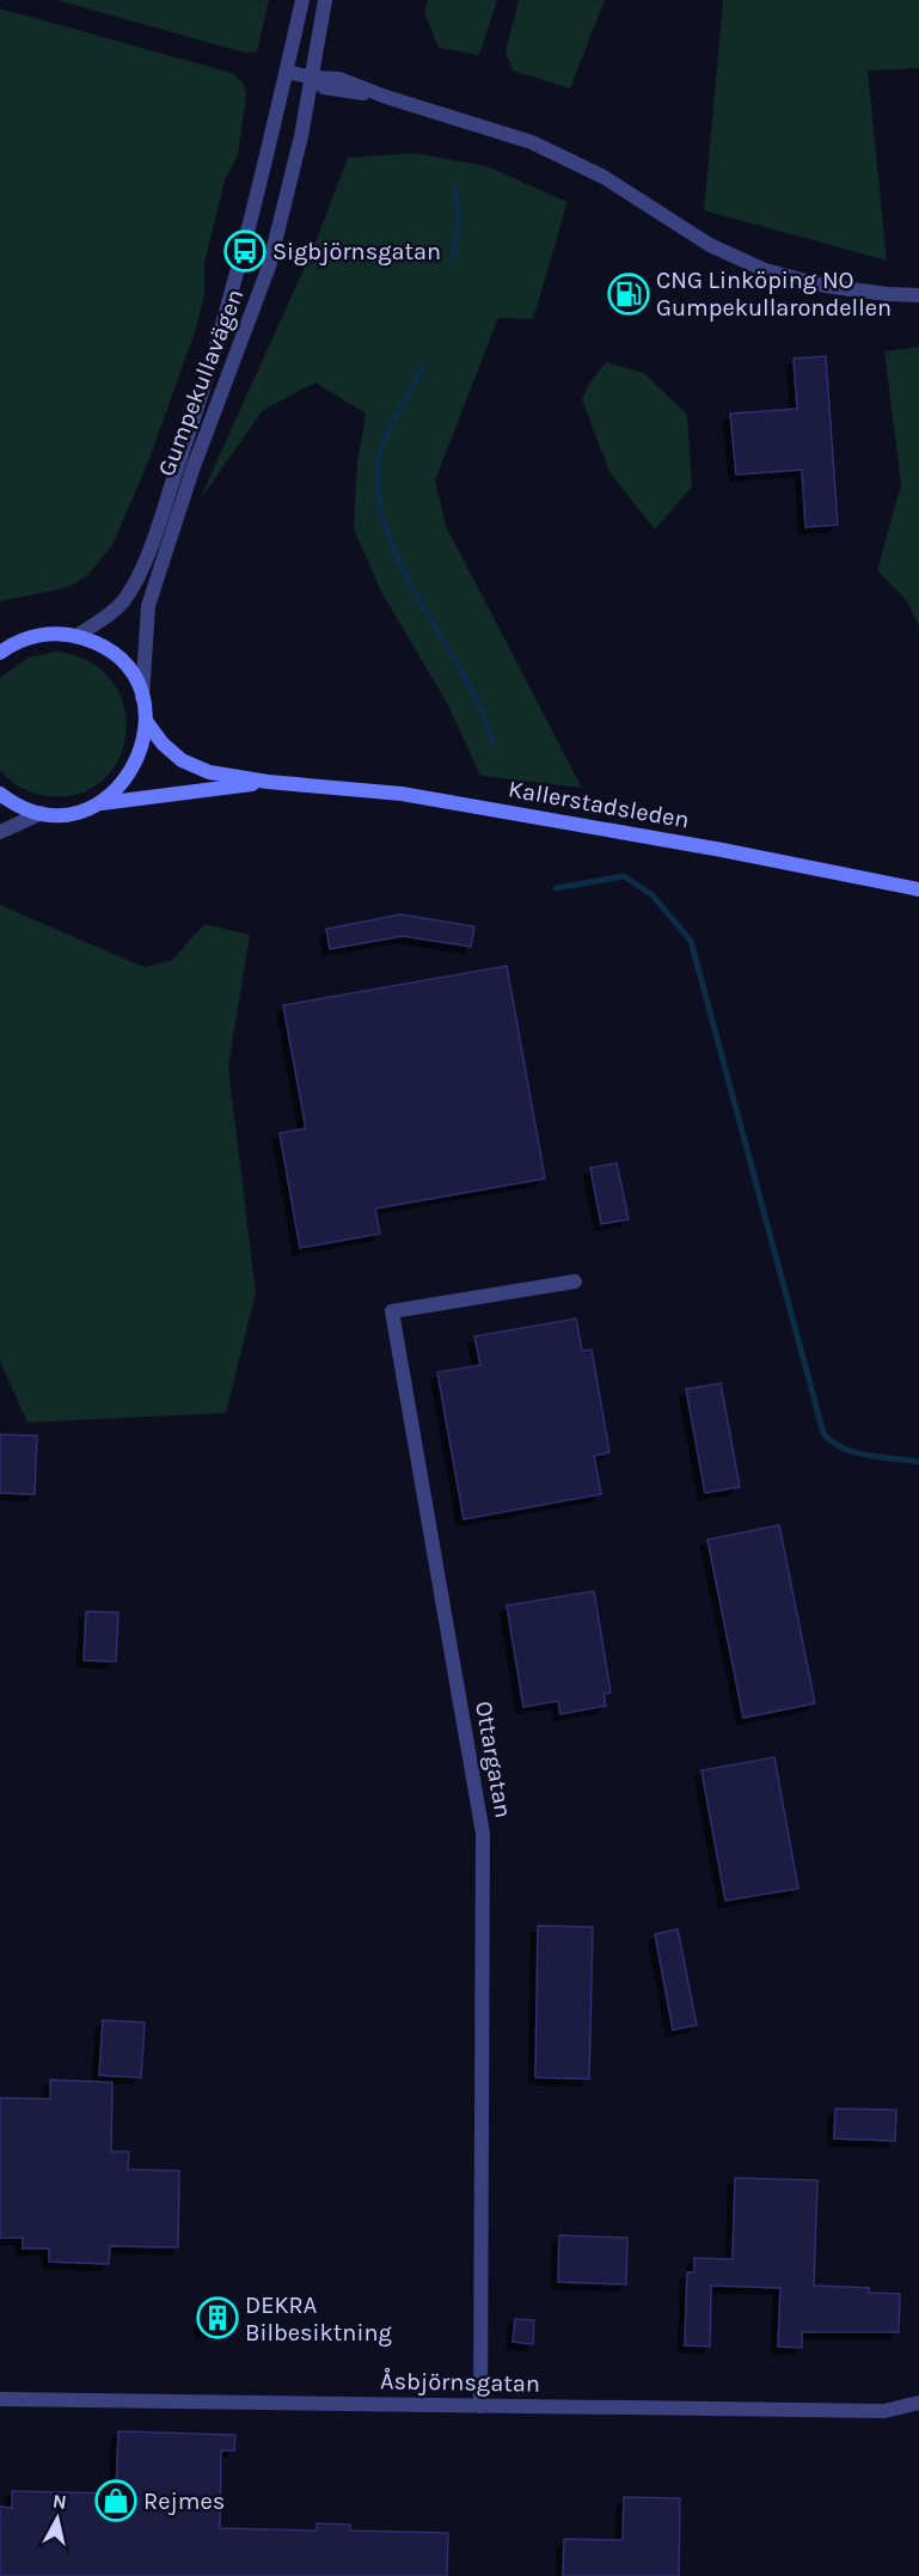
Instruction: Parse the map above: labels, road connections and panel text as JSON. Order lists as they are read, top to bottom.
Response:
{
  "streets": {
    "main road": ["Kallerstadsleden"],
    "street": ["Gumpekullavägen", "Ottargatan", "Åsbjörnsgatan"]
  },
  "crossings": [
    ["Ottargatan", "Åsbjörnsgatan"]
  ],
  "places": {
    "bus stop": ["Sigbjörnsgatan"],
    "fuel station": ["CNG Linköping NO Gumpekullarondellen"],
    "building": ["DEKRA Bilbesiktning"],
    "shop": ["Rejmes"]
  },
  "north": "top"
}
